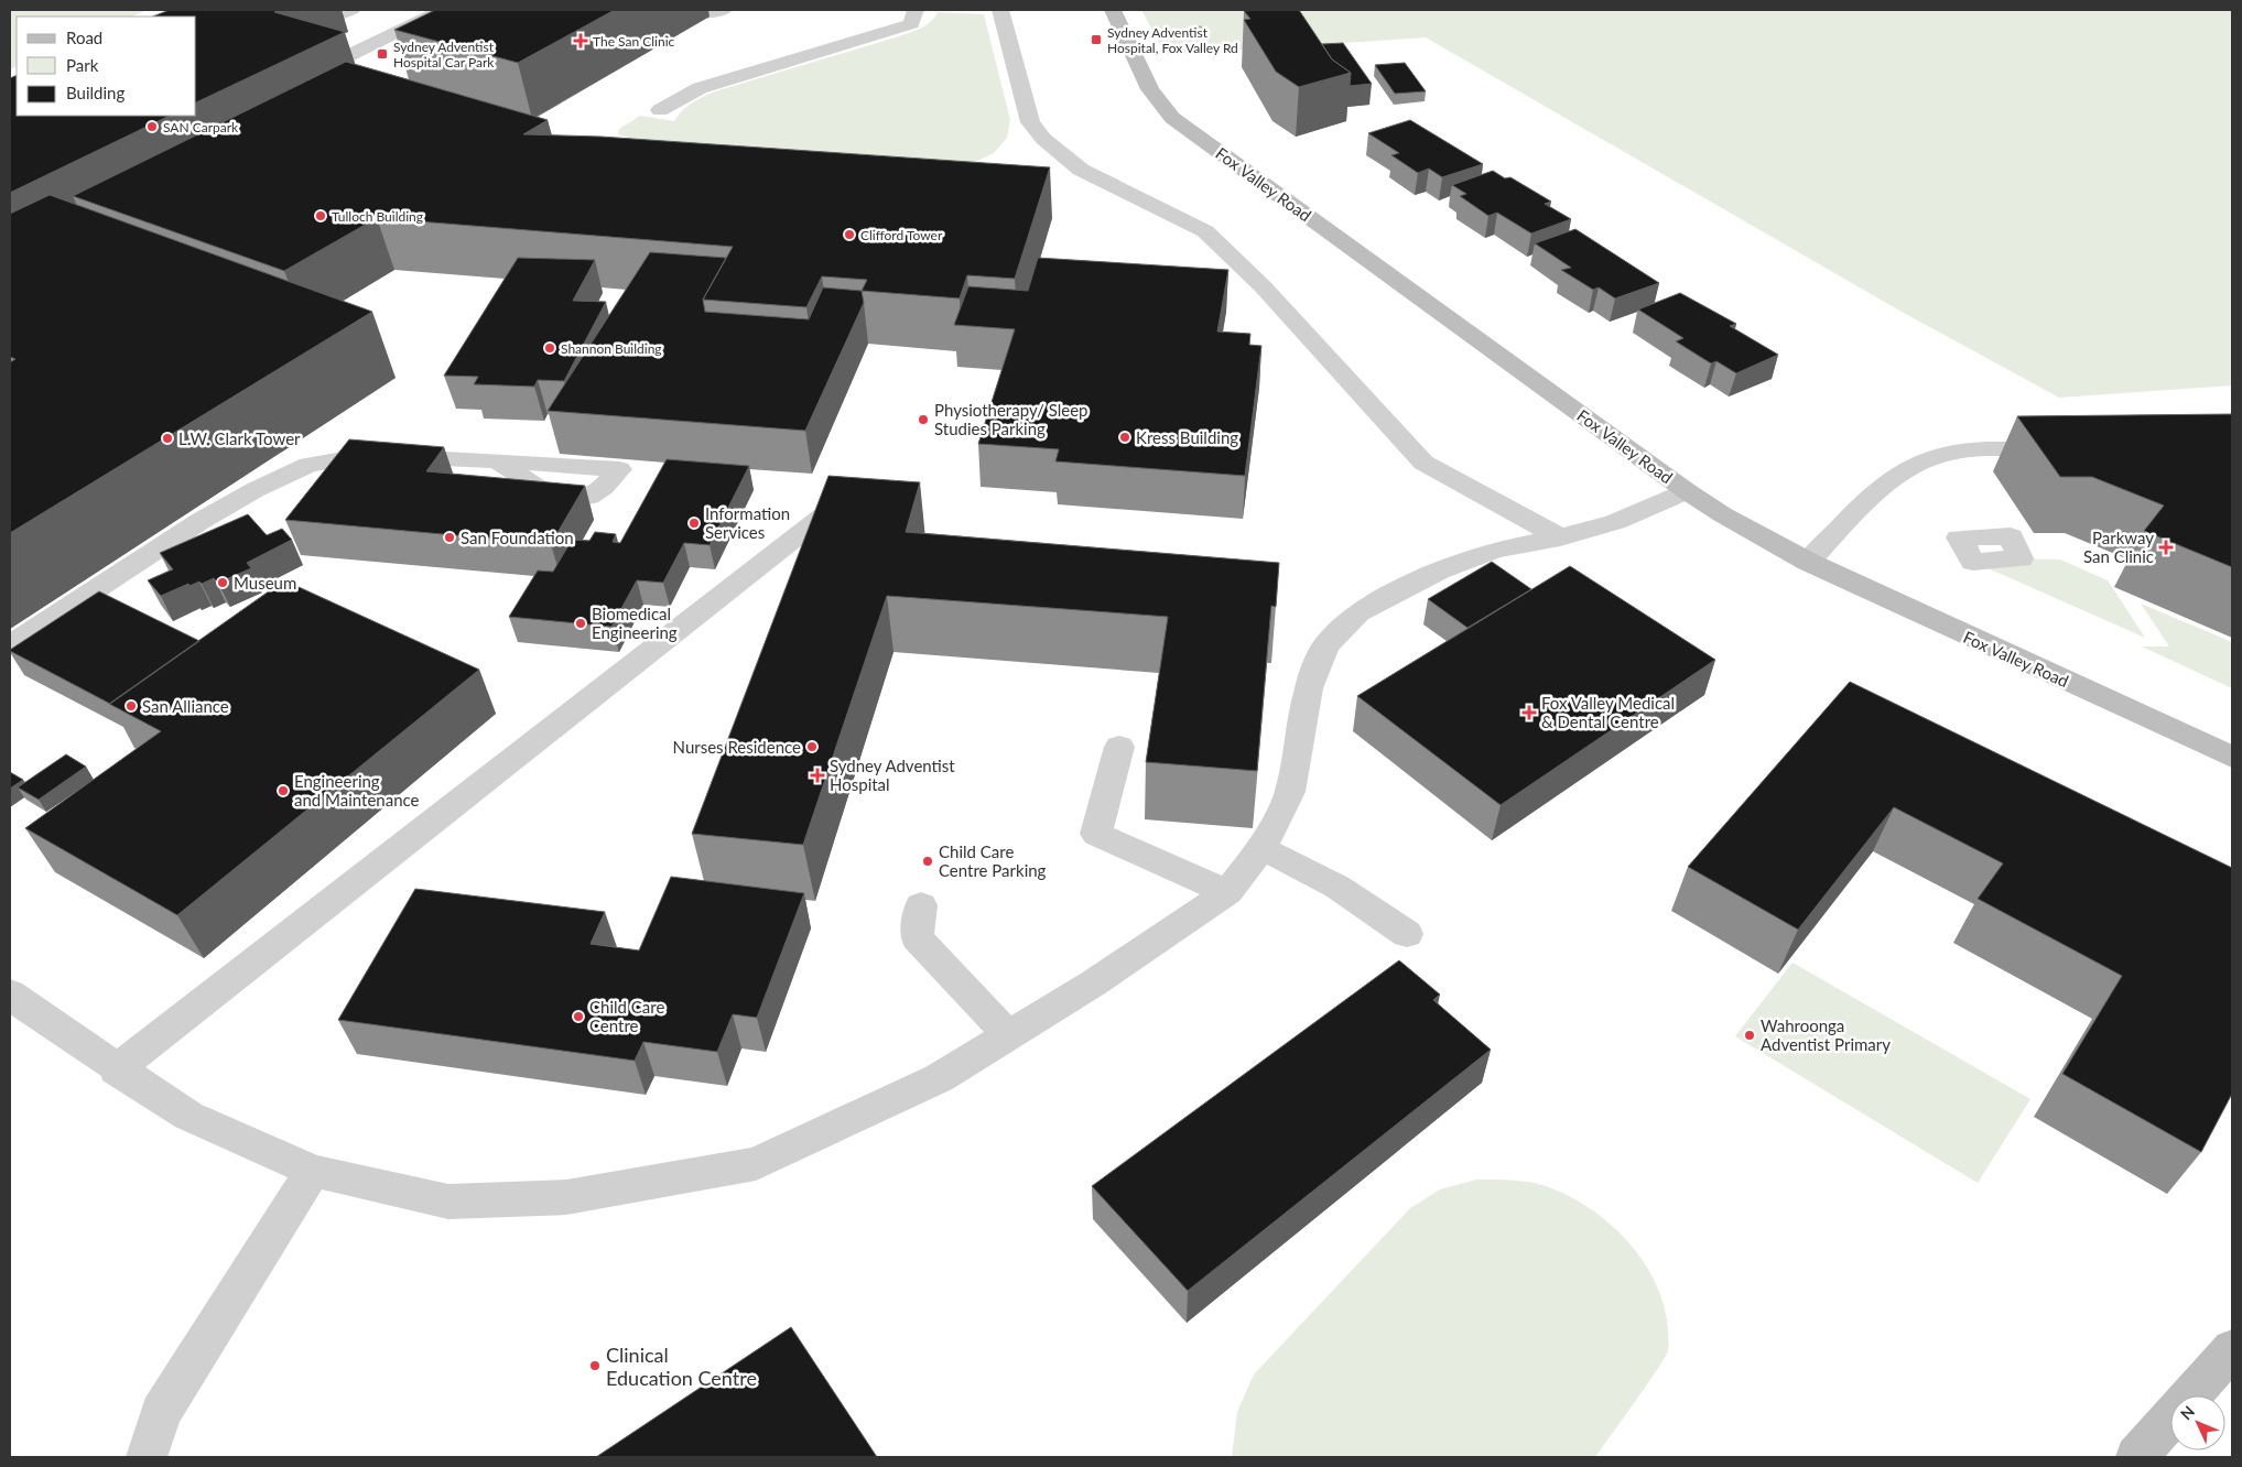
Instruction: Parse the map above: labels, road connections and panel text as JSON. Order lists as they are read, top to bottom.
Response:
{
  "streets": {
    "main road": ["Fox Valley Road"]
  },
  "places": {
    "transit": ["Sydney Adventist Hospital, Fox Valley Rd", "Sydney Adventist Hospital Car Park"],
    "health": [
      "The San Clinic",
      "Parkway San Clinic",
      "Fox Valley Medical & Dental Centre",
      "Sydney Adventist Hospital"
    ],
    "other": [
      "SAN Carpark",
      "Tulloch Building",
      "Clifford Tower",
      "Shannon Building",
      "Physiotherapy/ Sleep Studies Parking",
      "Kress Building",
      "L.W. Clark Tower",
      "Information Services",
      "San Foundation",
      "Museum",
      "Biomedical Engineering",
      "San Alliance",
      "Nurses Residence",
      "Engineering and Maintenance",
      "Child Care Centre Parking",
      "Child Care Centre",
      "Wahroonga Adventist Primary",
      "Clinical Education Centre"
    ]
  },
  "legend": ["Road", "Park", "Building"],
  "north": "top left"
}
